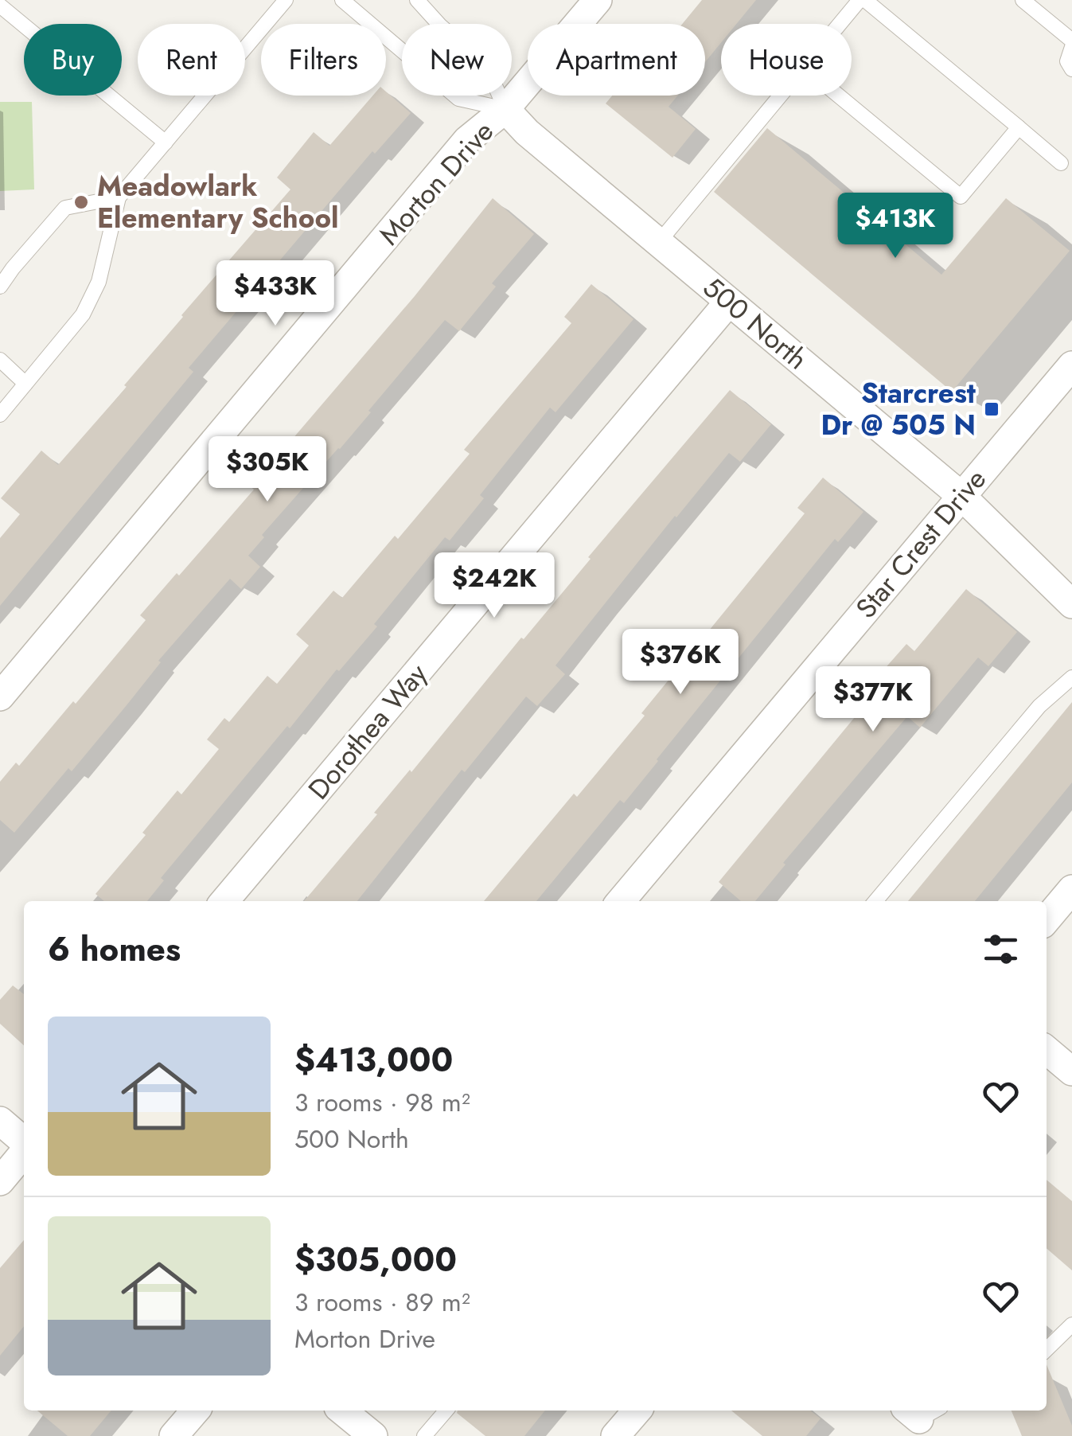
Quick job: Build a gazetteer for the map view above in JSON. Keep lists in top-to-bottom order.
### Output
{
  "streets": {
    "street": [
      "Morton Drive",
      "500 North",
      "Star Crest Drive",
      "Dorothea Way"
    ]
  },
  "crossings": [
    ["Morton Drive", "500 North"],
    ["500 North", "Star Crest Drive"],
    ["500 North", "Dorothea Way"]
  ],
  "places": {
    "other": ["Meadowlark Elementary School"],
    "transit": ["Starcrest Dr @ 505 N"]
  },
  "page": {
    "chip": [
      "Buy",
      "Rent",
      "Filters",
      "New",
      "Apartment",
      "House"
    ],
    "price": [
      "$413K",
      "$433K",
      "$305K",
      "$242K",
      "$376K",
      "$377K"
    ],
    "heading": "6 homes",
    "list": [
      {
        "name": "$413,000",
        "note": "3 rooms · 98 m² · 500 North"
      },
      {
        "name": "$305,000",
        "note": "3 rooms · 89 m² · Morton Drive"
      }
    ]
  }
}
